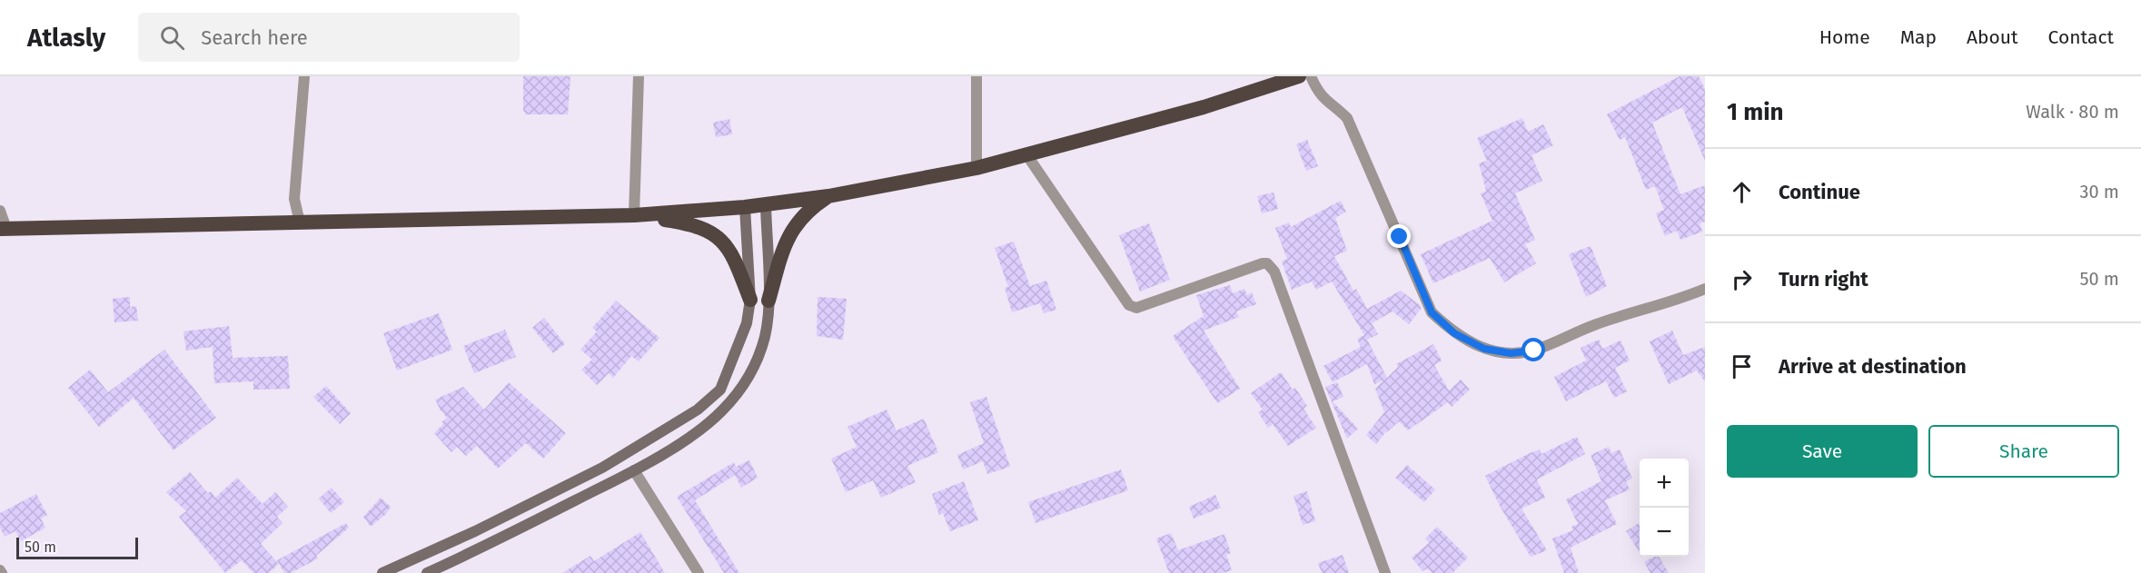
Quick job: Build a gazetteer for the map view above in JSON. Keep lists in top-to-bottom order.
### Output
{
  "scale_bar": "50 m",
  "page": {
    "header": "Atlasly",
    "search": "Search here",
    "nav": [
      "Home",
      "Map",
      "About",
      "Contact"
    ],
    "heading": ["1 min", "Walk · 80 m"],
    "list": [
      ["Continue", "30 m"],
      ["Turn right", "50 m"],
      "Arrive at destination"
    ],
    "buttons": ["Save", "Share"],
    "map_buttons": ["+", "−"],
    "scale": "50 m"
  }
}
